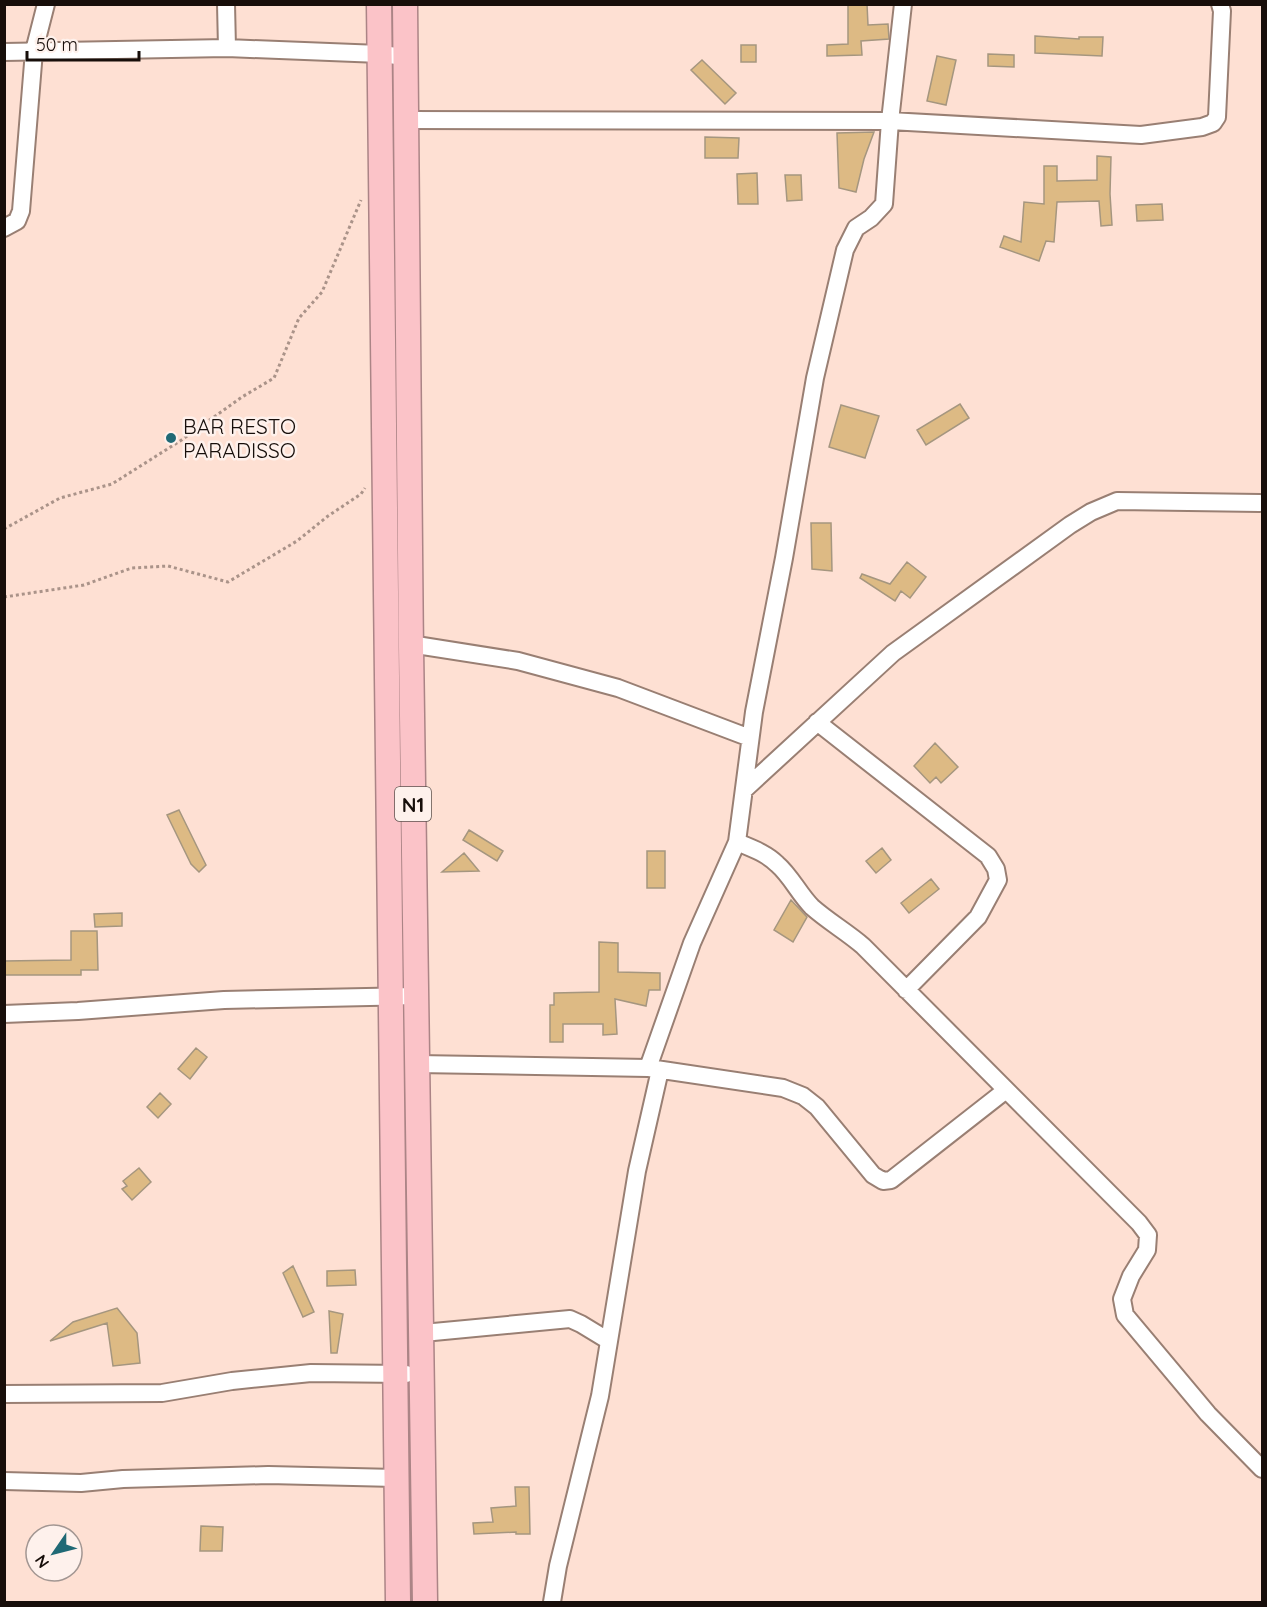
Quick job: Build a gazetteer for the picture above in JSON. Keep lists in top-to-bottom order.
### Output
{
  "streets": {
    "highway": ["N1"]
  },
  "places": ["BAR RESTO PARADISSO"],
  "scale_bar": "50 m",
  "north": "bottom left"
}
